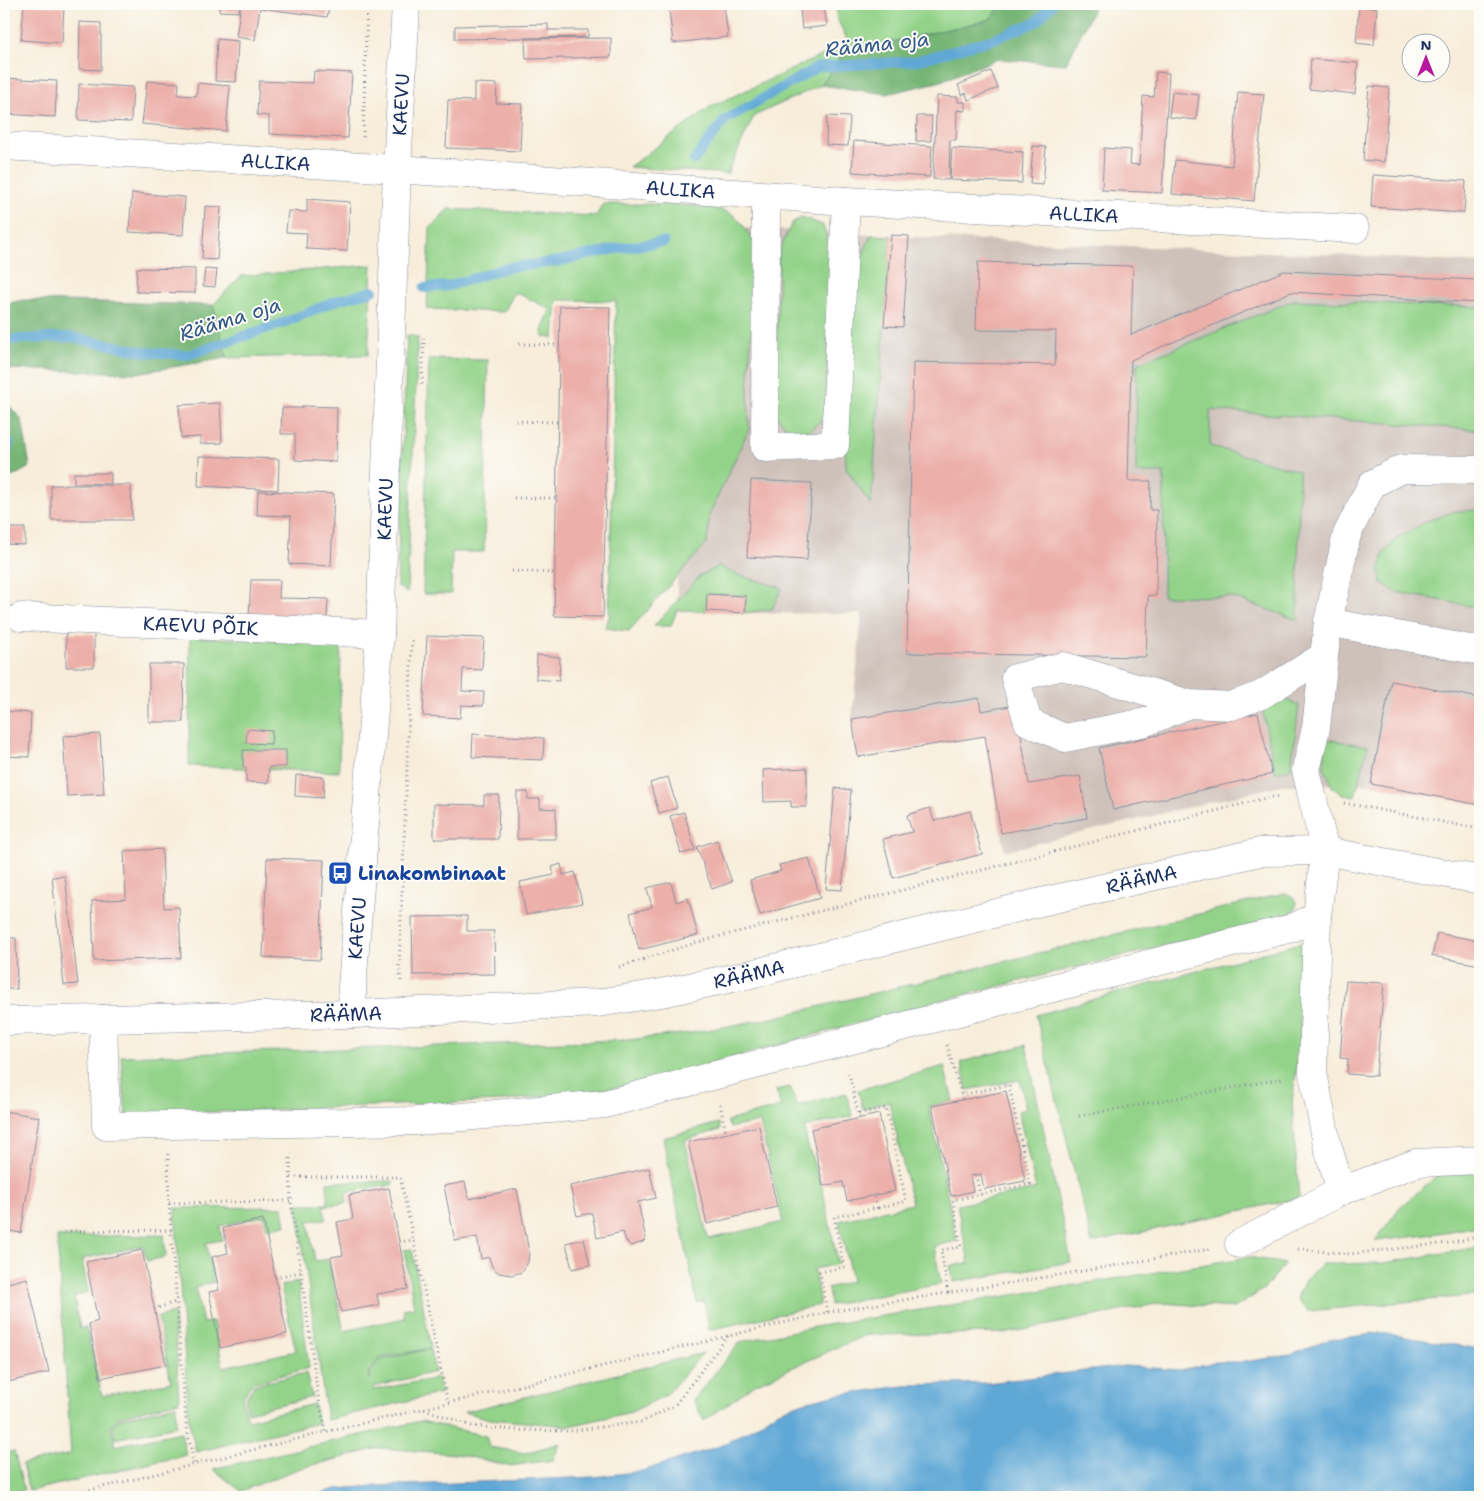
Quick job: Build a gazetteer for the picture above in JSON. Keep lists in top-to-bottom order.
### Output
{
  "streets": {
    "street": [
      "KAEVU",
      "ALLIKA",
      "KAEVU PÕIK",
      "RÄÄMA"
    ]
  },
  "crossings": [
    ["KAEVU", "ALLIKA"],
    ["KAEVU", "KAEVU PÕIK"],
    ["KAEVU", "RÄÄMA"]
  ],
  "water": ["Rääma oja"],
  "places": {
    "bus stop": ["Linakombinaat"]
  },
  "north": "top"
}
